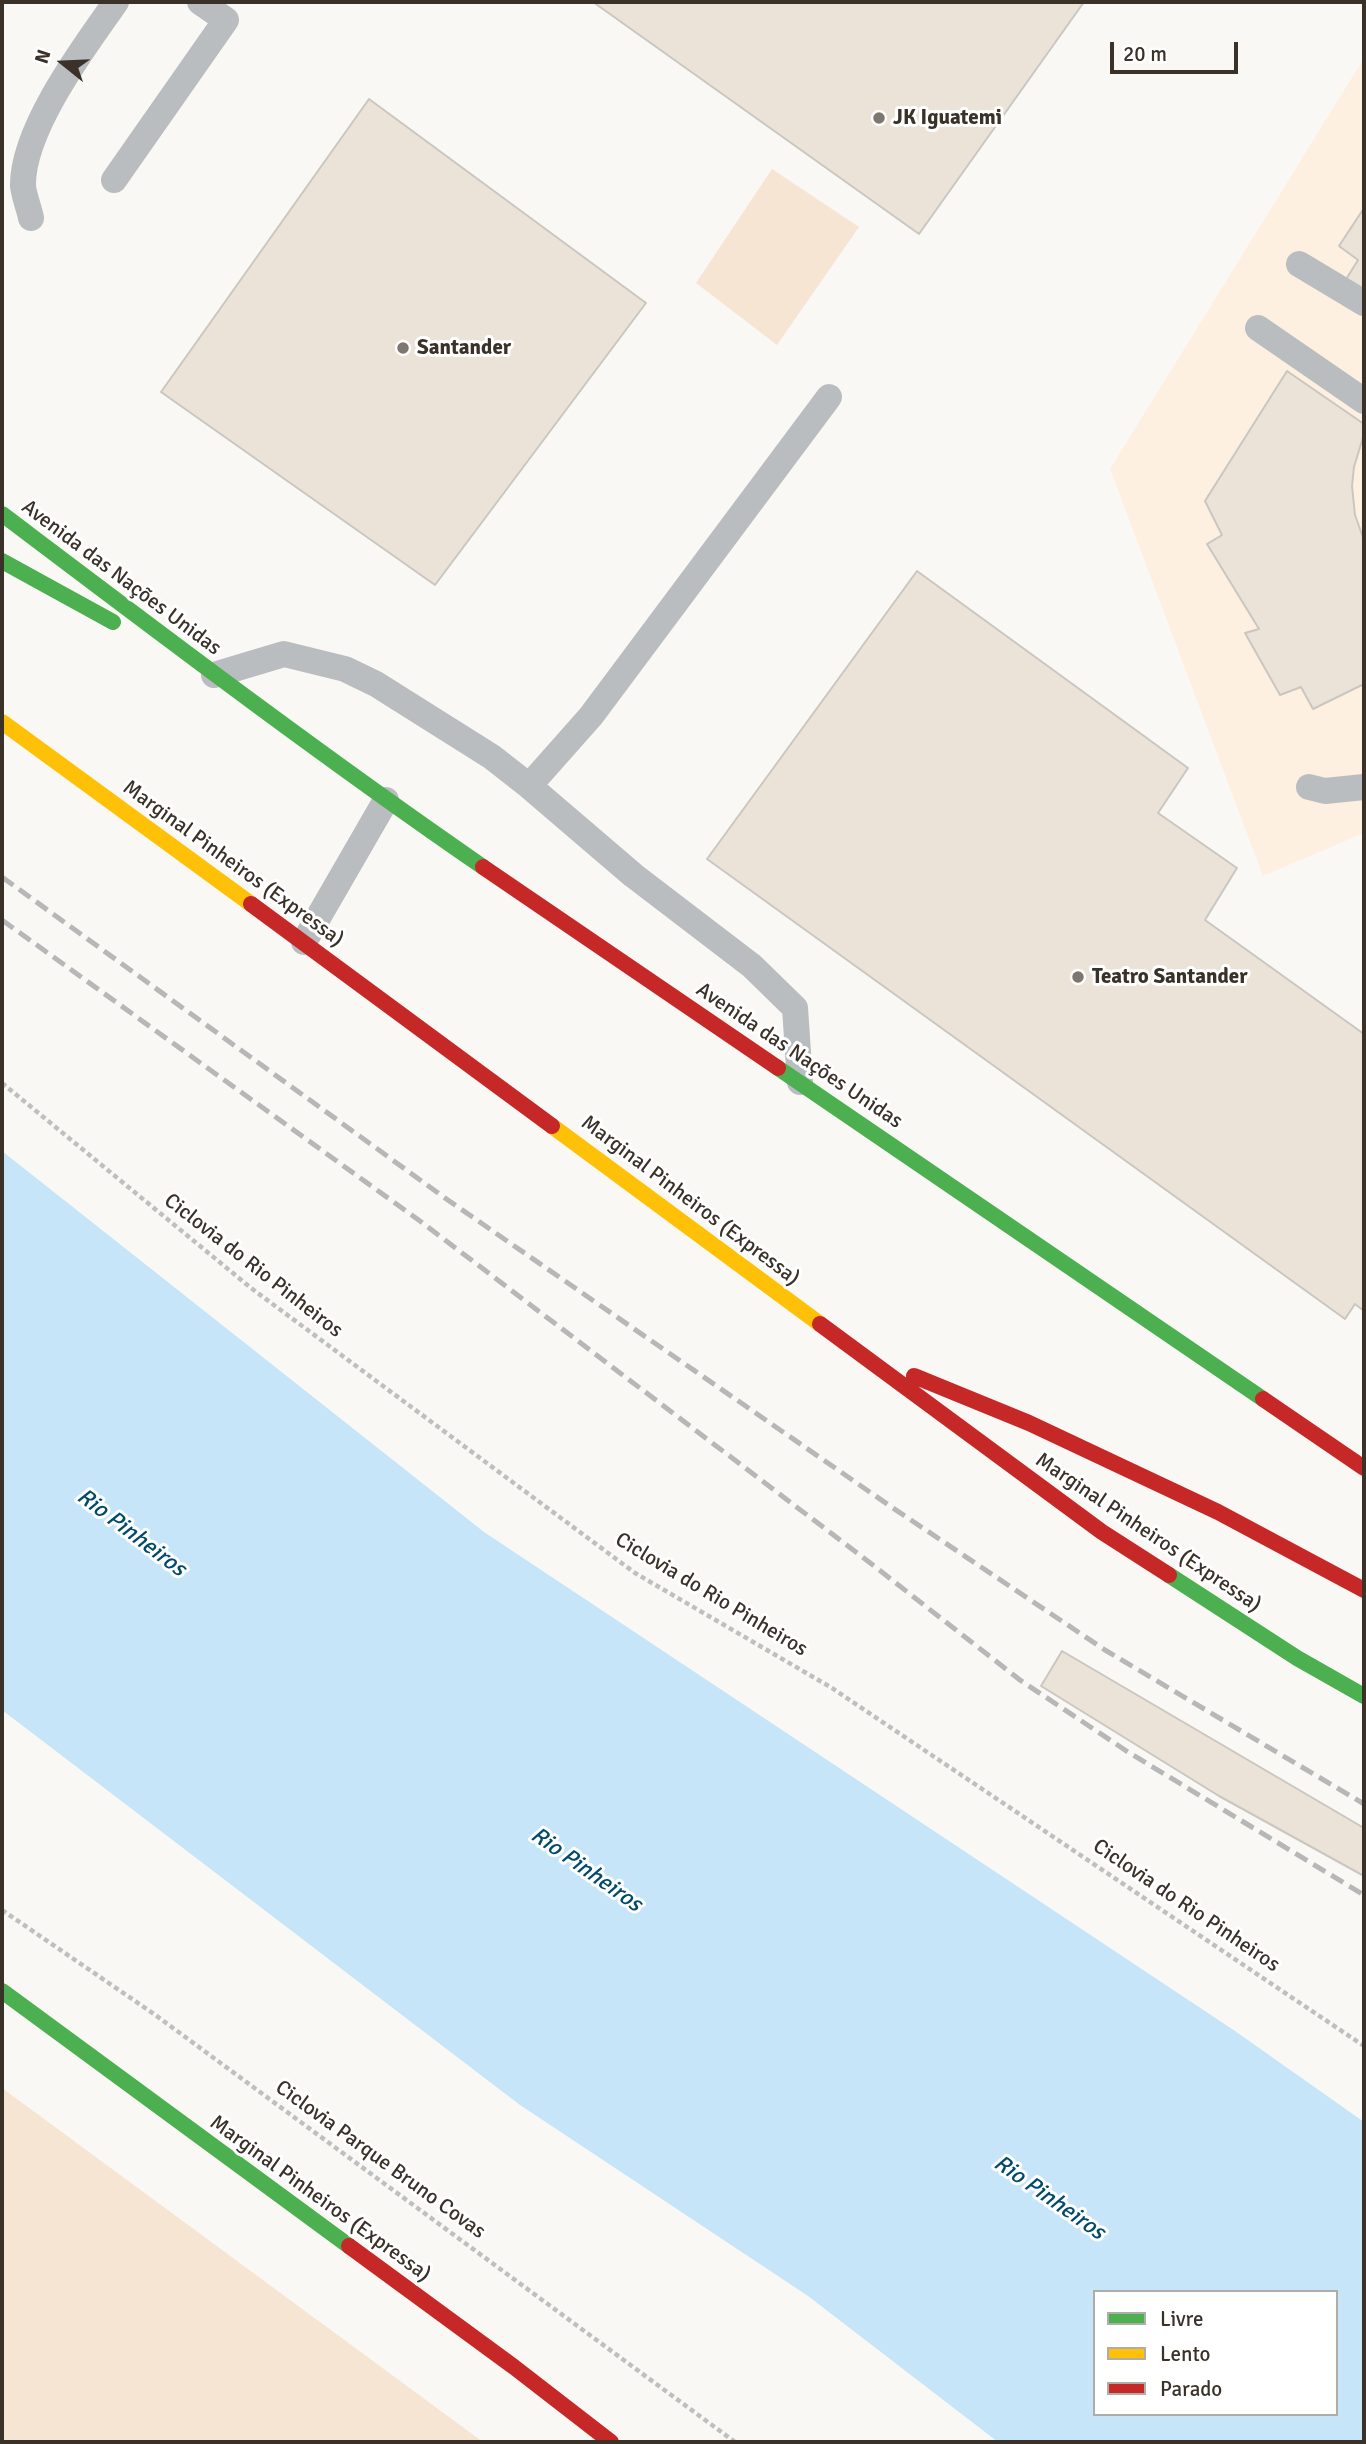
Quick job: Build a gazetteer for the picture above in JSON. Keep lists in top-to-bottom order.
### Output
{
  "streets": {
    "highway": ["Avenida das Nações Unidas", "Marginal Pinheiros (Expressa)"],
    "path": ["Ciclovia do Rio Pinheiros", "Ciclovia Parque Bruno Covas"]
  },
  "water": ["Rio Pinheiros"],
  "places": ["JK Iguatemi", "Santander", "Teatro Santander"],
  "legend": ["Livre", "Lento", "Parado"],
  "scale_bar": "20 m",
  "north": "left"
}
